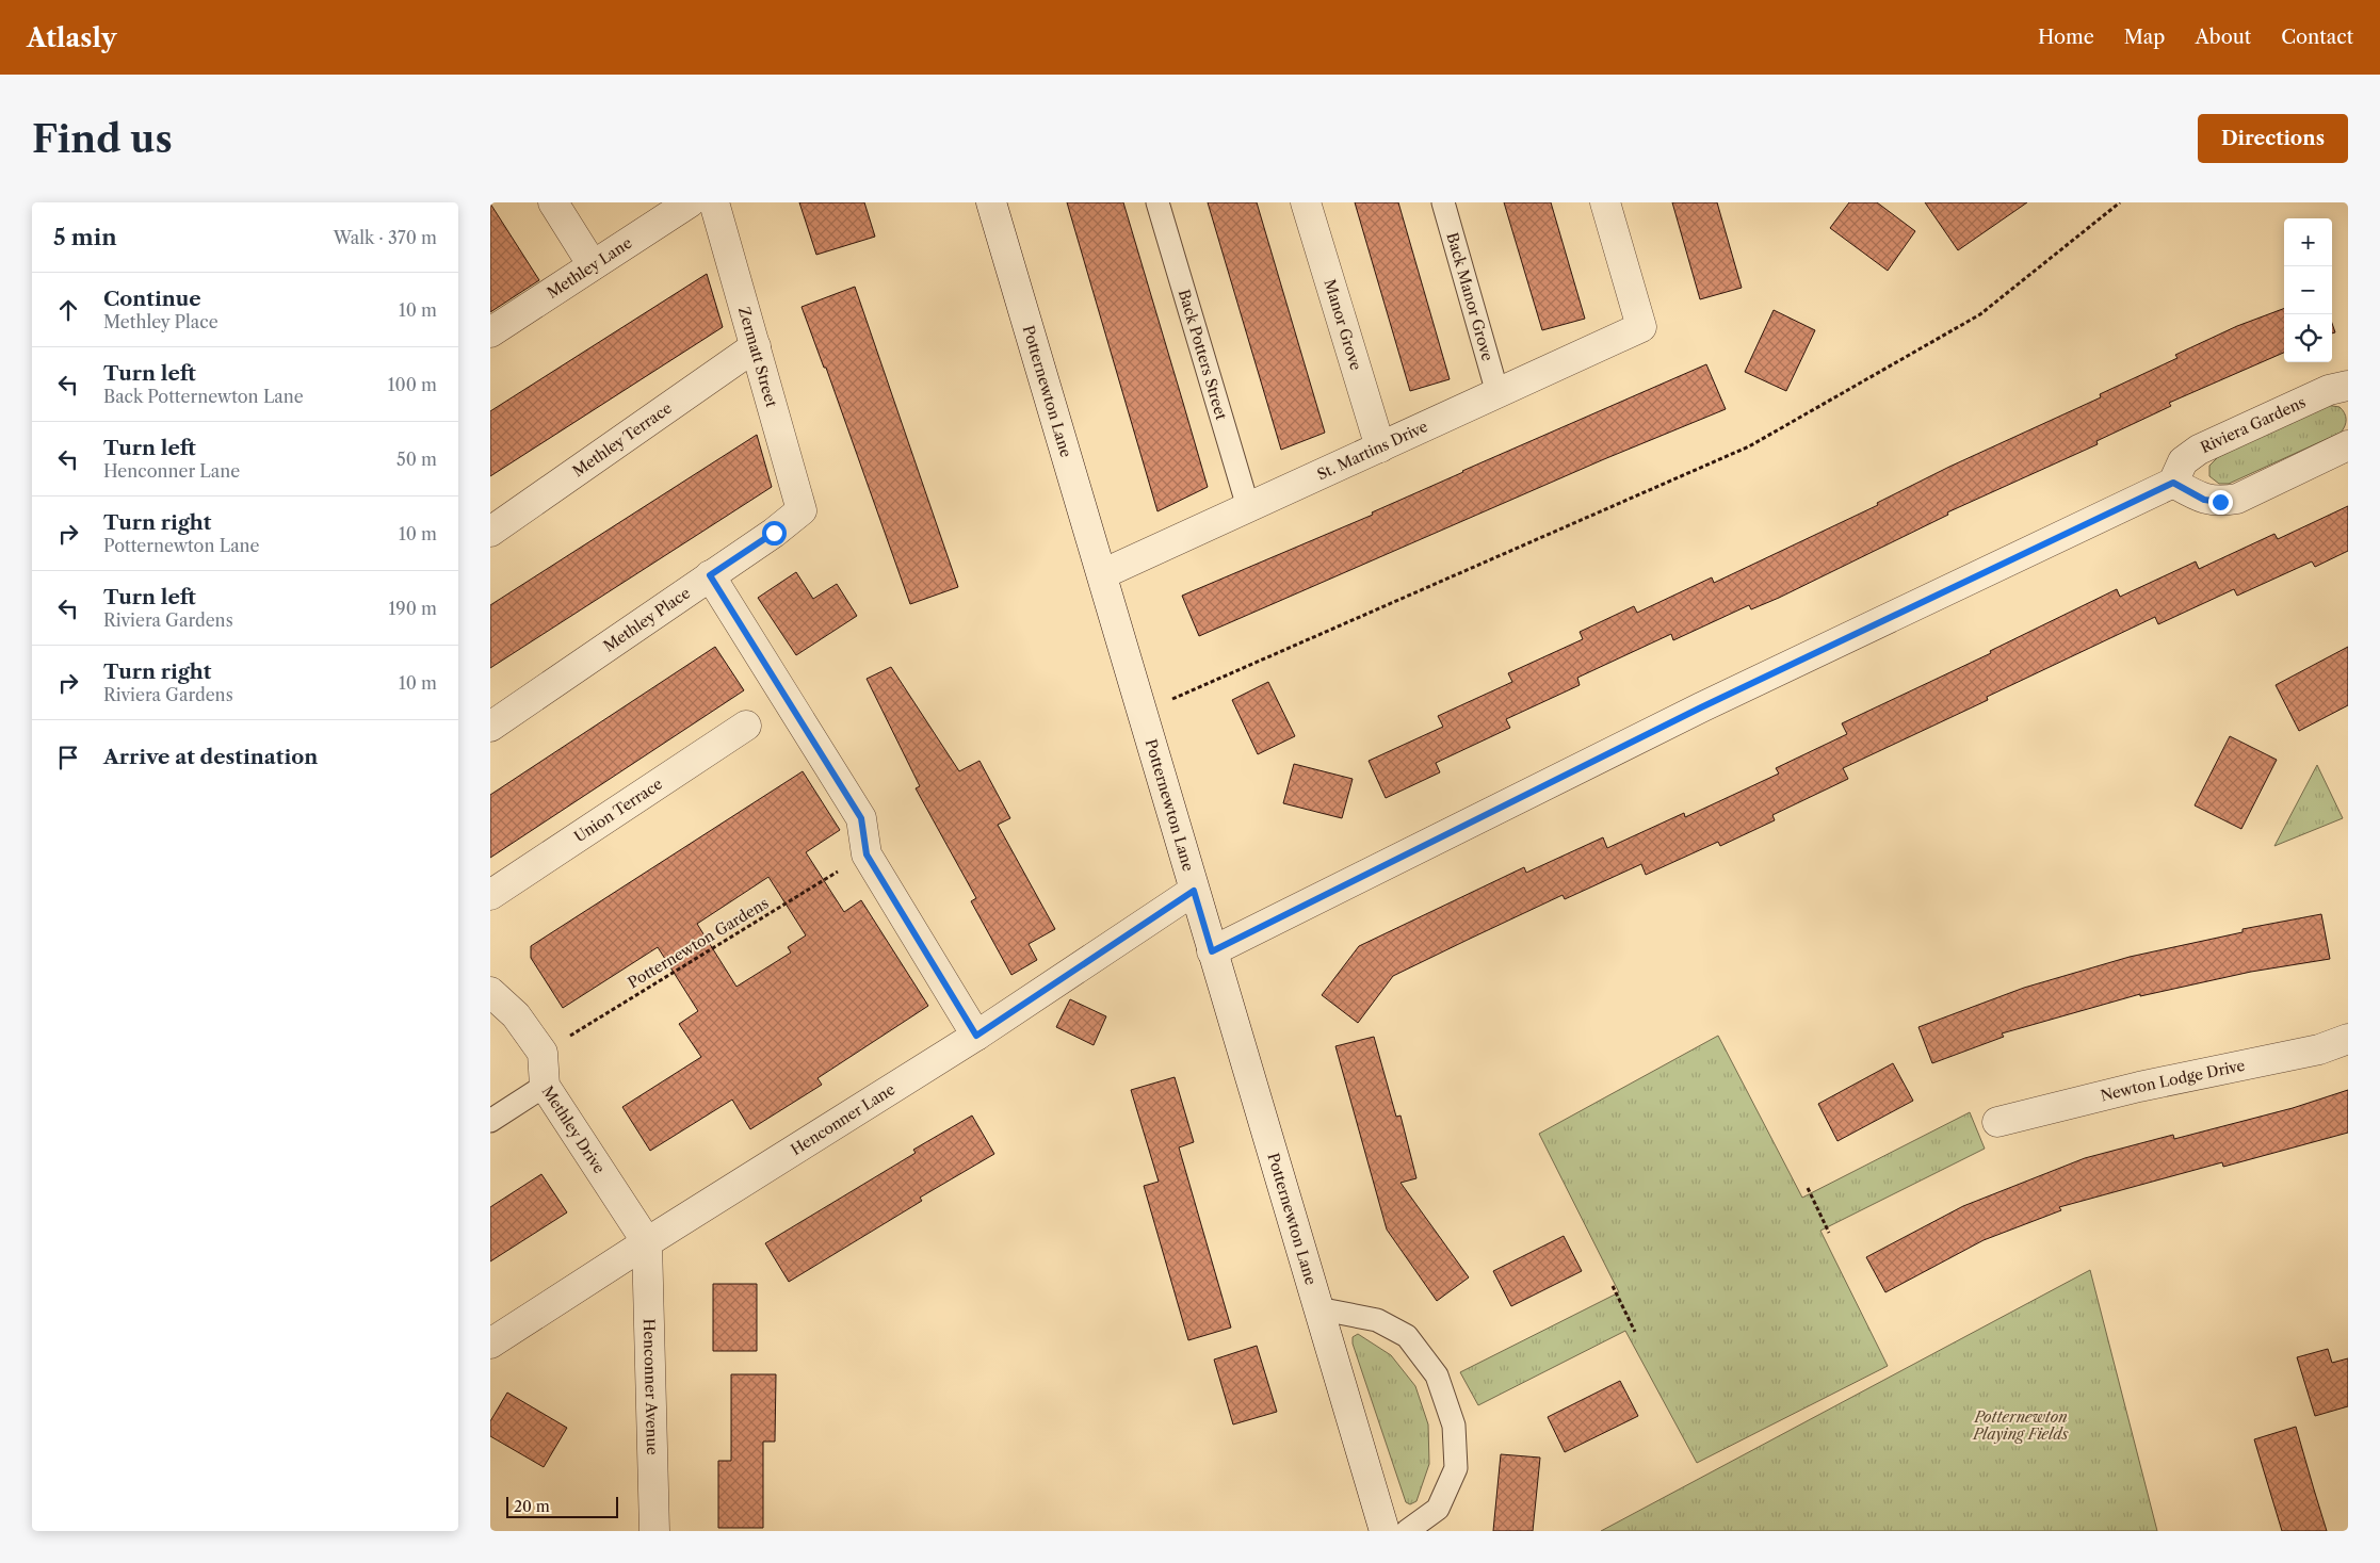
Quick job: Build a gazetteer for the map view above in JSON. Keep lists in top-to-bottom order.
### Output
{
  "streets": {
    "street": [
      "Methley Lane",
      "Manor Grove",
      "Zermatt Street",
      "Potternewton Lane",
      "Riviera Gardens",
      "Methley Terrace",
      "St. Martins Drive",
      "Methley Place",
      "Union Terrace",
      "Newton Lodge Drive",
      "Henconner Lane",
      "Methley Drive",
      "Henconner Avenue"
    ],
    "lane": ["Back Manor Grove", "Back Potters Street"],
    "path": ["Potternewton Gardens"]
  },
  "crossings": [
    ["Back Manor Grove", "St. Martins Drive"],
    ["Manor Grove", "St. Martins Drive"],
    ["Back Potters Street", "St. Martins Drive"],
    ["Zermatt Street", "Methley Terrace"],
    ["Zermatt Street", "Methley Place"],
    ["Potternewton Lane", "St. Martins Drive"],
    ["Potternewton Lane", "Henconner Lane"],
    ["Potternewton Gardens", "Methley Drive"],
    ["Henconner Lane", "Methley Drive"],
    ["Henconner Lane", "Henconner Avenue"],
    ["Methley Drive", "Henconner Avenue"]
  ],
  "parks": ["Potternewton Playing Fields"],
  "scale_bar": "20 m",
  "page": {
    "header": "Atlasly",
    "nav": [
      "Home",
      "Map",
      "About",
      "Contact"
    ],
    "buttons": "Directions",
    "title": "Find us",
    "heading": ["5 min", "Walk · 370 m"],
    "map_buttons": ["+", "−"],
    "list": [
      ["Continue", "Methley Place", "10 m"],
      ["Turn left", "Back Potternewton Lane", "100 m"],
      ["Turn left", "Henconner Lane", "50 m"],
      ["Turn right", "Potternewton Lane", "10 m"],
      ["Turn left", "Riviera Gardens", "190 m"],
      ["Turn right", "Riviera Gardens", "10 m"],
      "Arrive at destination"
    ],
    "scale": "20 m"
  }
}
